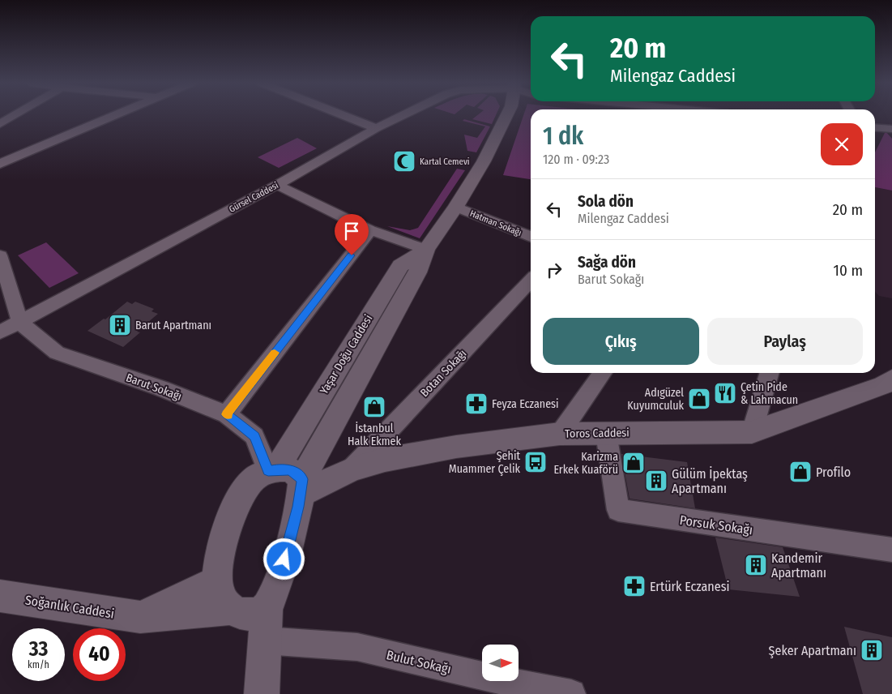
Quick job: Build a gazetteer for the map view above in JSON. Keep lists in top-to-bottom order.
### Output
{
  "streets": {
    "street": [
      "Gürsel Caddesi",
      "Hatman Sokağı",
      "Yaşar Doğu Caddesi",
      "Botan Sokağı",
      "Barut Sokağı",
      "Toros Caddesi",
      "Porsuk Sokağı",
      "Soğanlık Caddesi",
      "Bulut Sokağı"
    ]
  },
  "crossings": [
    ["Gürsel Caddesi", "Barut Sokağı"],
    ["Hatman Sokağı", "Yaşar Doğu Caddesi"],
    ["Yaşar Doğu Caddesi", "Barut Sokağı"],
    ["Yaşar Doğu Caddesi", "Toros Caddesi"],
    ["Botan Sokağı", "Toros Caddesi"],
    ["Barut Sokağı", "Toros Caddesi"],
    ["Toros Caddesi", "Porsuk Sokağı"],
    ["Toros Caddesi", "Soğanlık Caddesi"]
  ],
  "places": {
    "mosque": ["Kartal Cemevi"],
    "building": [
      "Barut Apartmanı",
      "Gülüm İpektaş Apartmanı",
      "Kandemir Apartmanı",
      "Şeker Apartmanı"
    ],
    "restaurant": ["Çetin Pide & Lahmacun"],
    "shop": [
      "Adıgüzel Kuyumculuk",
      "İstanbul Halk Ekmek",
      "Karizma Erkek Kuaförü",
      "Profilo"
    ],
    "pharmacy": ["Feyza Eczanesi", "Ertürk Eczanesi"],
    "bus stop": ["Şehit Muammer Çelik"]
  },
  "north": "right",
  "page": {
    "turn": ["20 m", "Milengaz Caddesi"],
    "heading": ["1 dk", "120 m · 09:23"],
    "list": [
      {
        "name": "Sola dön",
        "note": "Milengaz Caddesi",
        "value": "20 m"
      },
      {
        "name": "Sağa dön",
        "note": "Barut Sokağı",
        "value": "10 m"
      }
    ],
    "buttons": ["Çıkış", "Paylaş"],
    "speed": "33 km/h",
    "limit": "40"
  }
}
